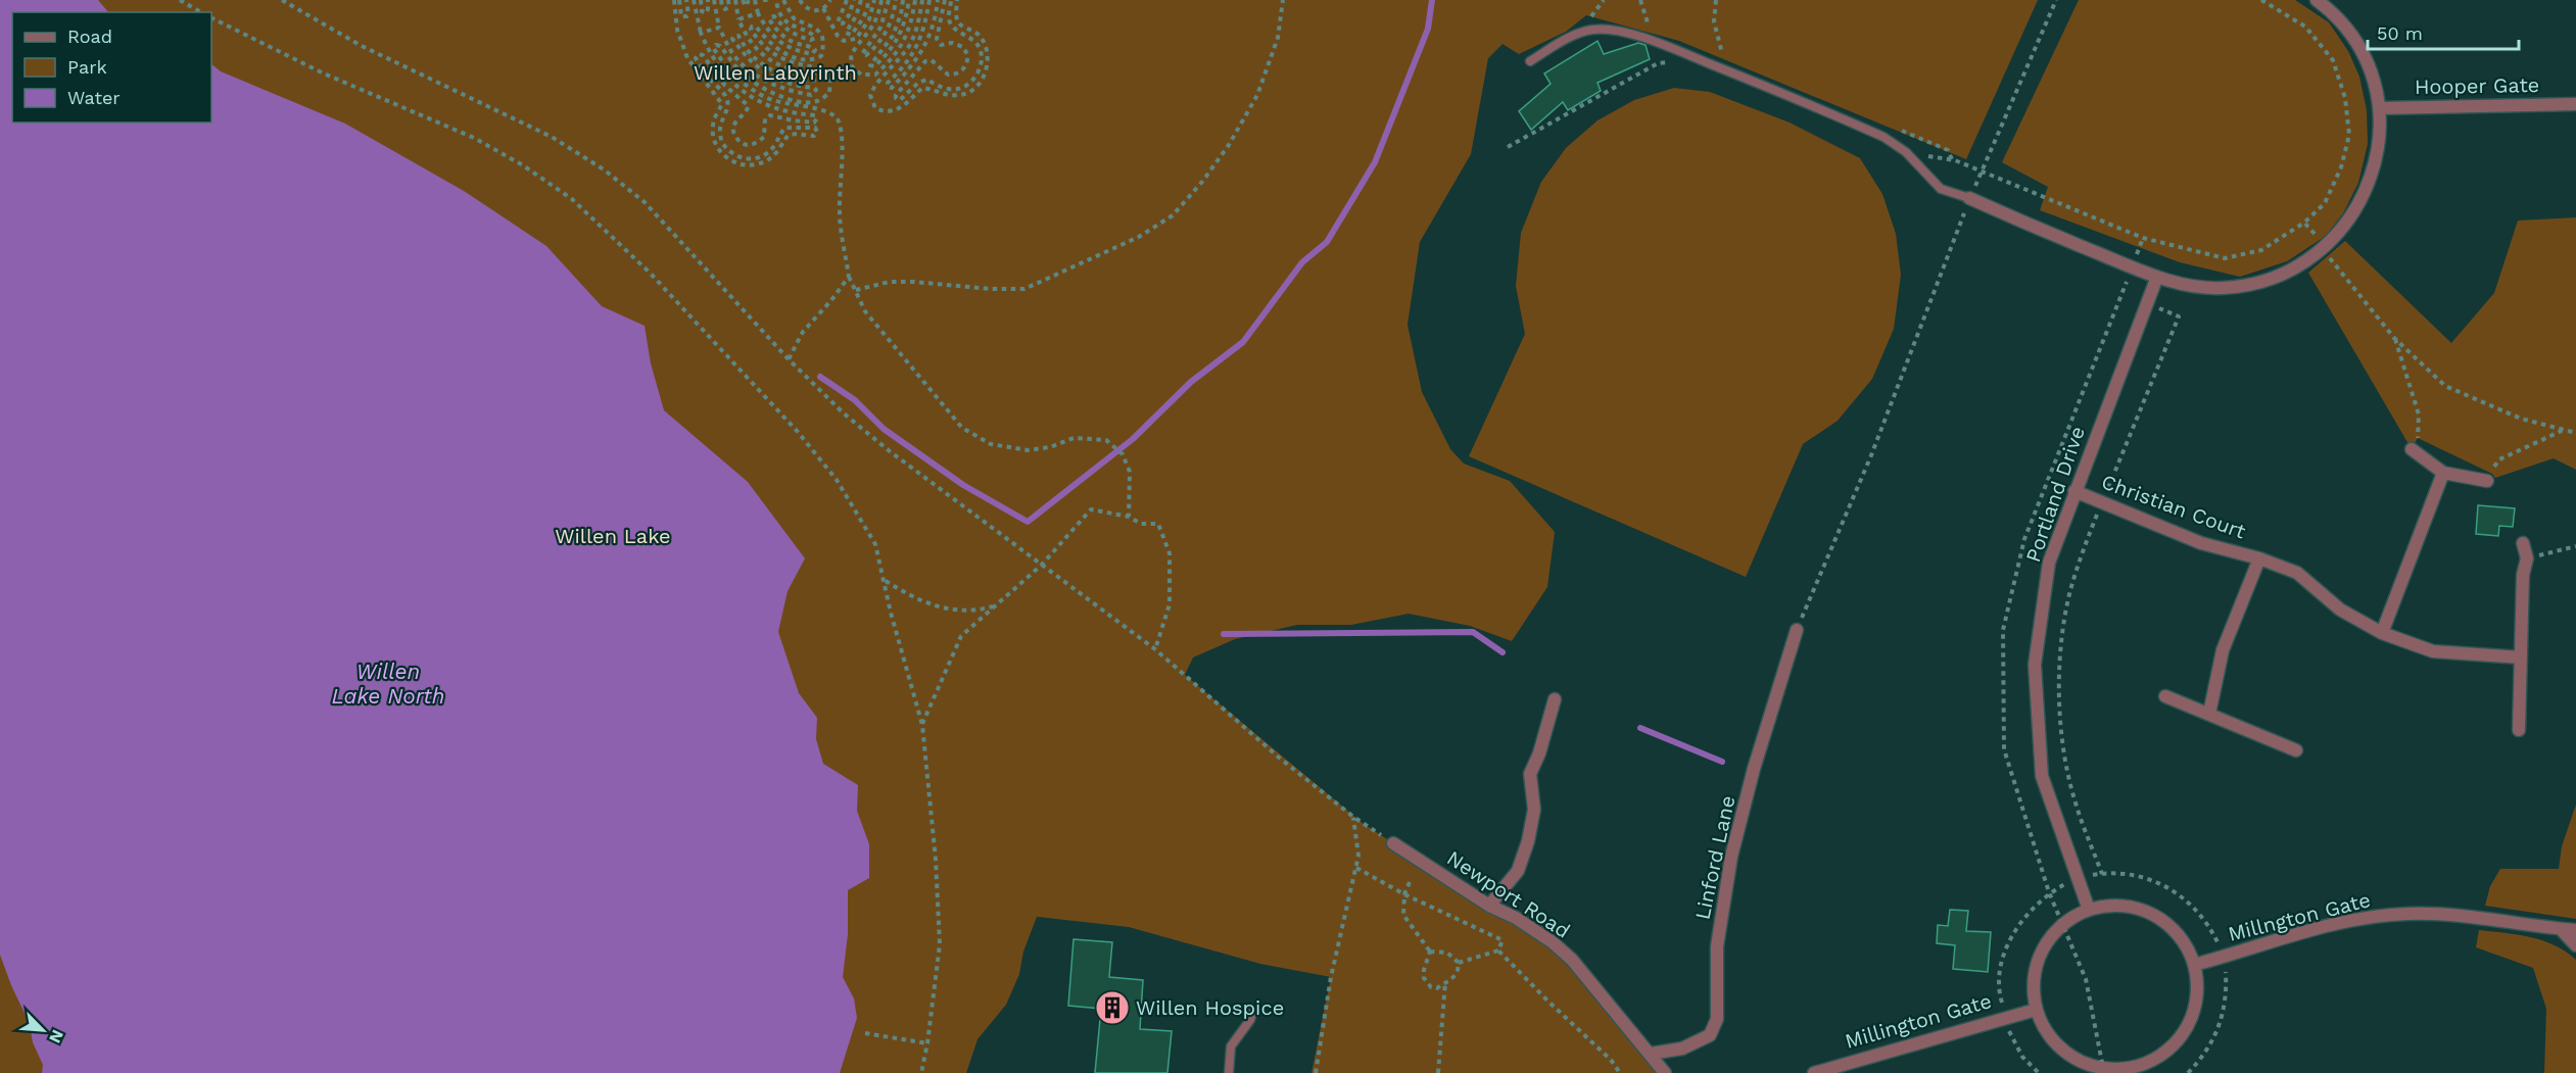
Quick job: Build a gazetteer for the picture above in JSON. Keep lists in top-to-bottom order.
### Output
{
  "streets": {
    "street": [
      "Hooper Gate",
      "Portland Drive",
      "Christian Court",
      "Linford Lane",
      "Newport Road",
      "Millngton Gate",
      "Millington Gate"
    ]
  },
  "crossings": [
    ["Portland Drive", "Christian Court"],
    ["Linford Lane", "Newport Road"]
  ],
  "water": ["Willen Lake North"],
  "parks": ["Willen Labyrinth", "Willen Lake"],
  "places": {
    "building": ["Willen Hospice"]
  },
  "legend": ["Road", "Park", "Water"],
  "scale_bar": "50 m",
  "north": "bottom right"
}
